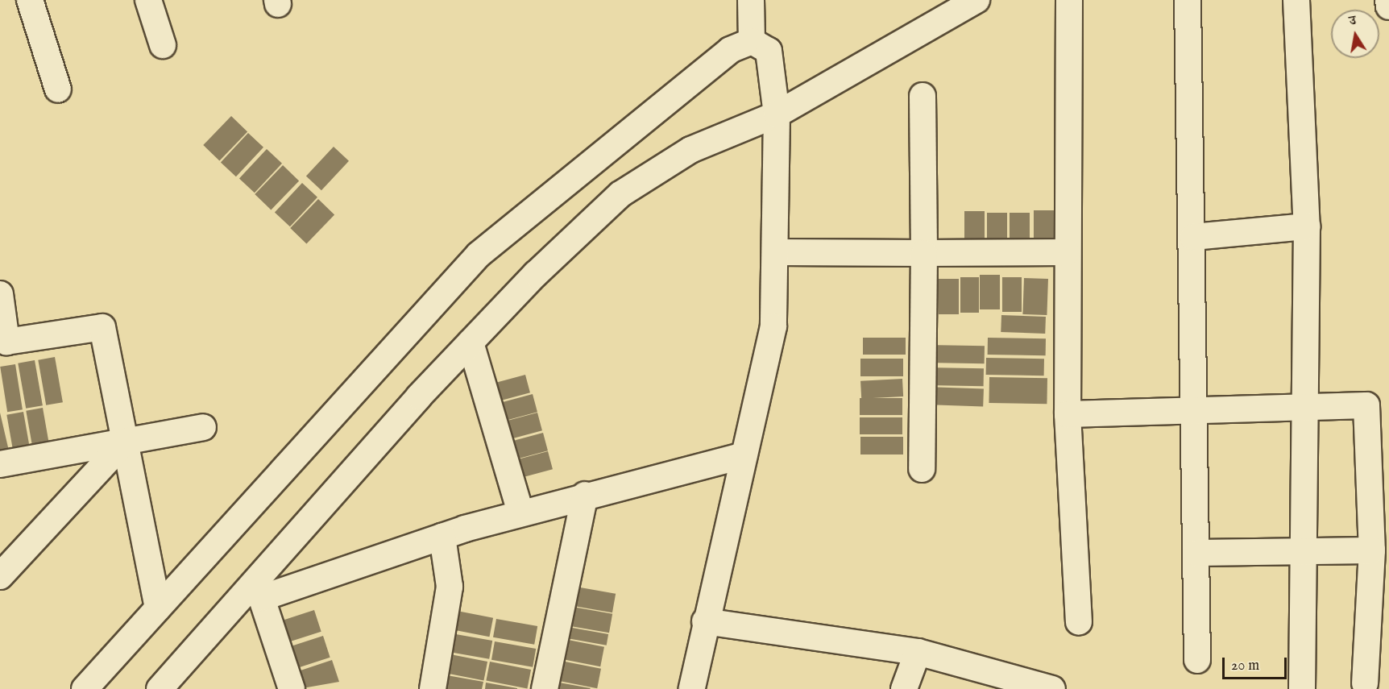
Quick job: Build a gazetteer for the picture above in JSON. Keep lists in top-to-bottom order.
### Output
{
  "scale_bar": "20 m",
  "north": "top"
}
